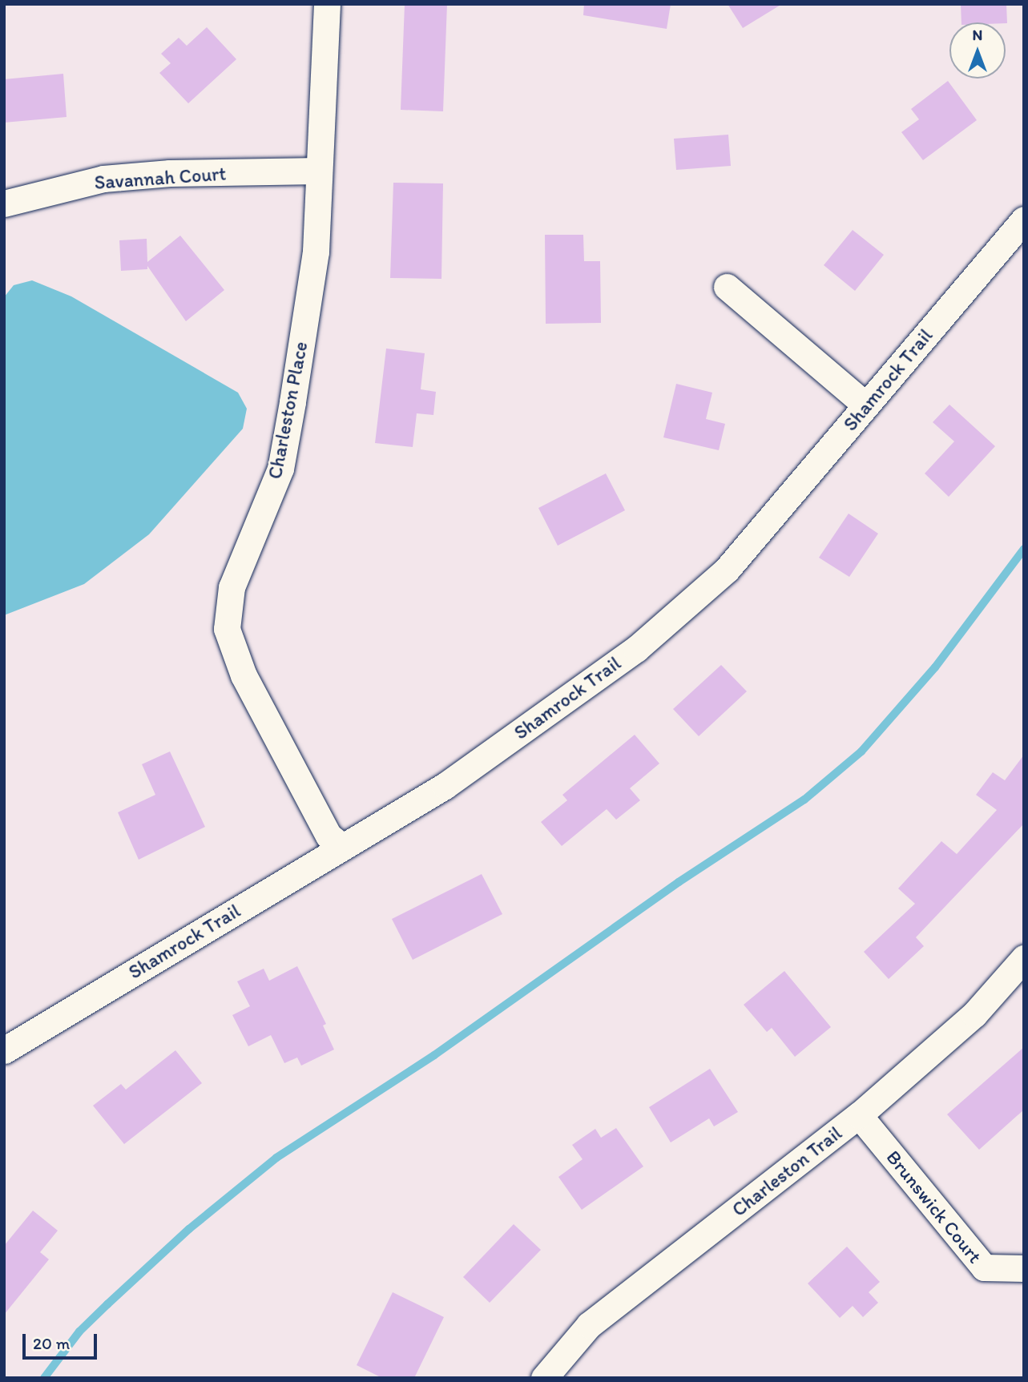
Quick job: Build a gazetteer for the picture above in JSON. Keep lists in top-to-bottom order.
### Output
{
  "streets": {
    "street": [
      "Savannah Court",
      "Shamrock Trail",
      "Charleston Place",
      "Charleston Trail",
      "Brunswick Court"
    ]
  },
  "crossings": [
    ["Savannah Court", "Charleston Place"],
    ["Shamrock Trail", "Charleston Place"],
    ["Charleston Trail", "Brunswick Court"]
  ],
  "scale_bar": "20 m",
  "north": "top"
}
